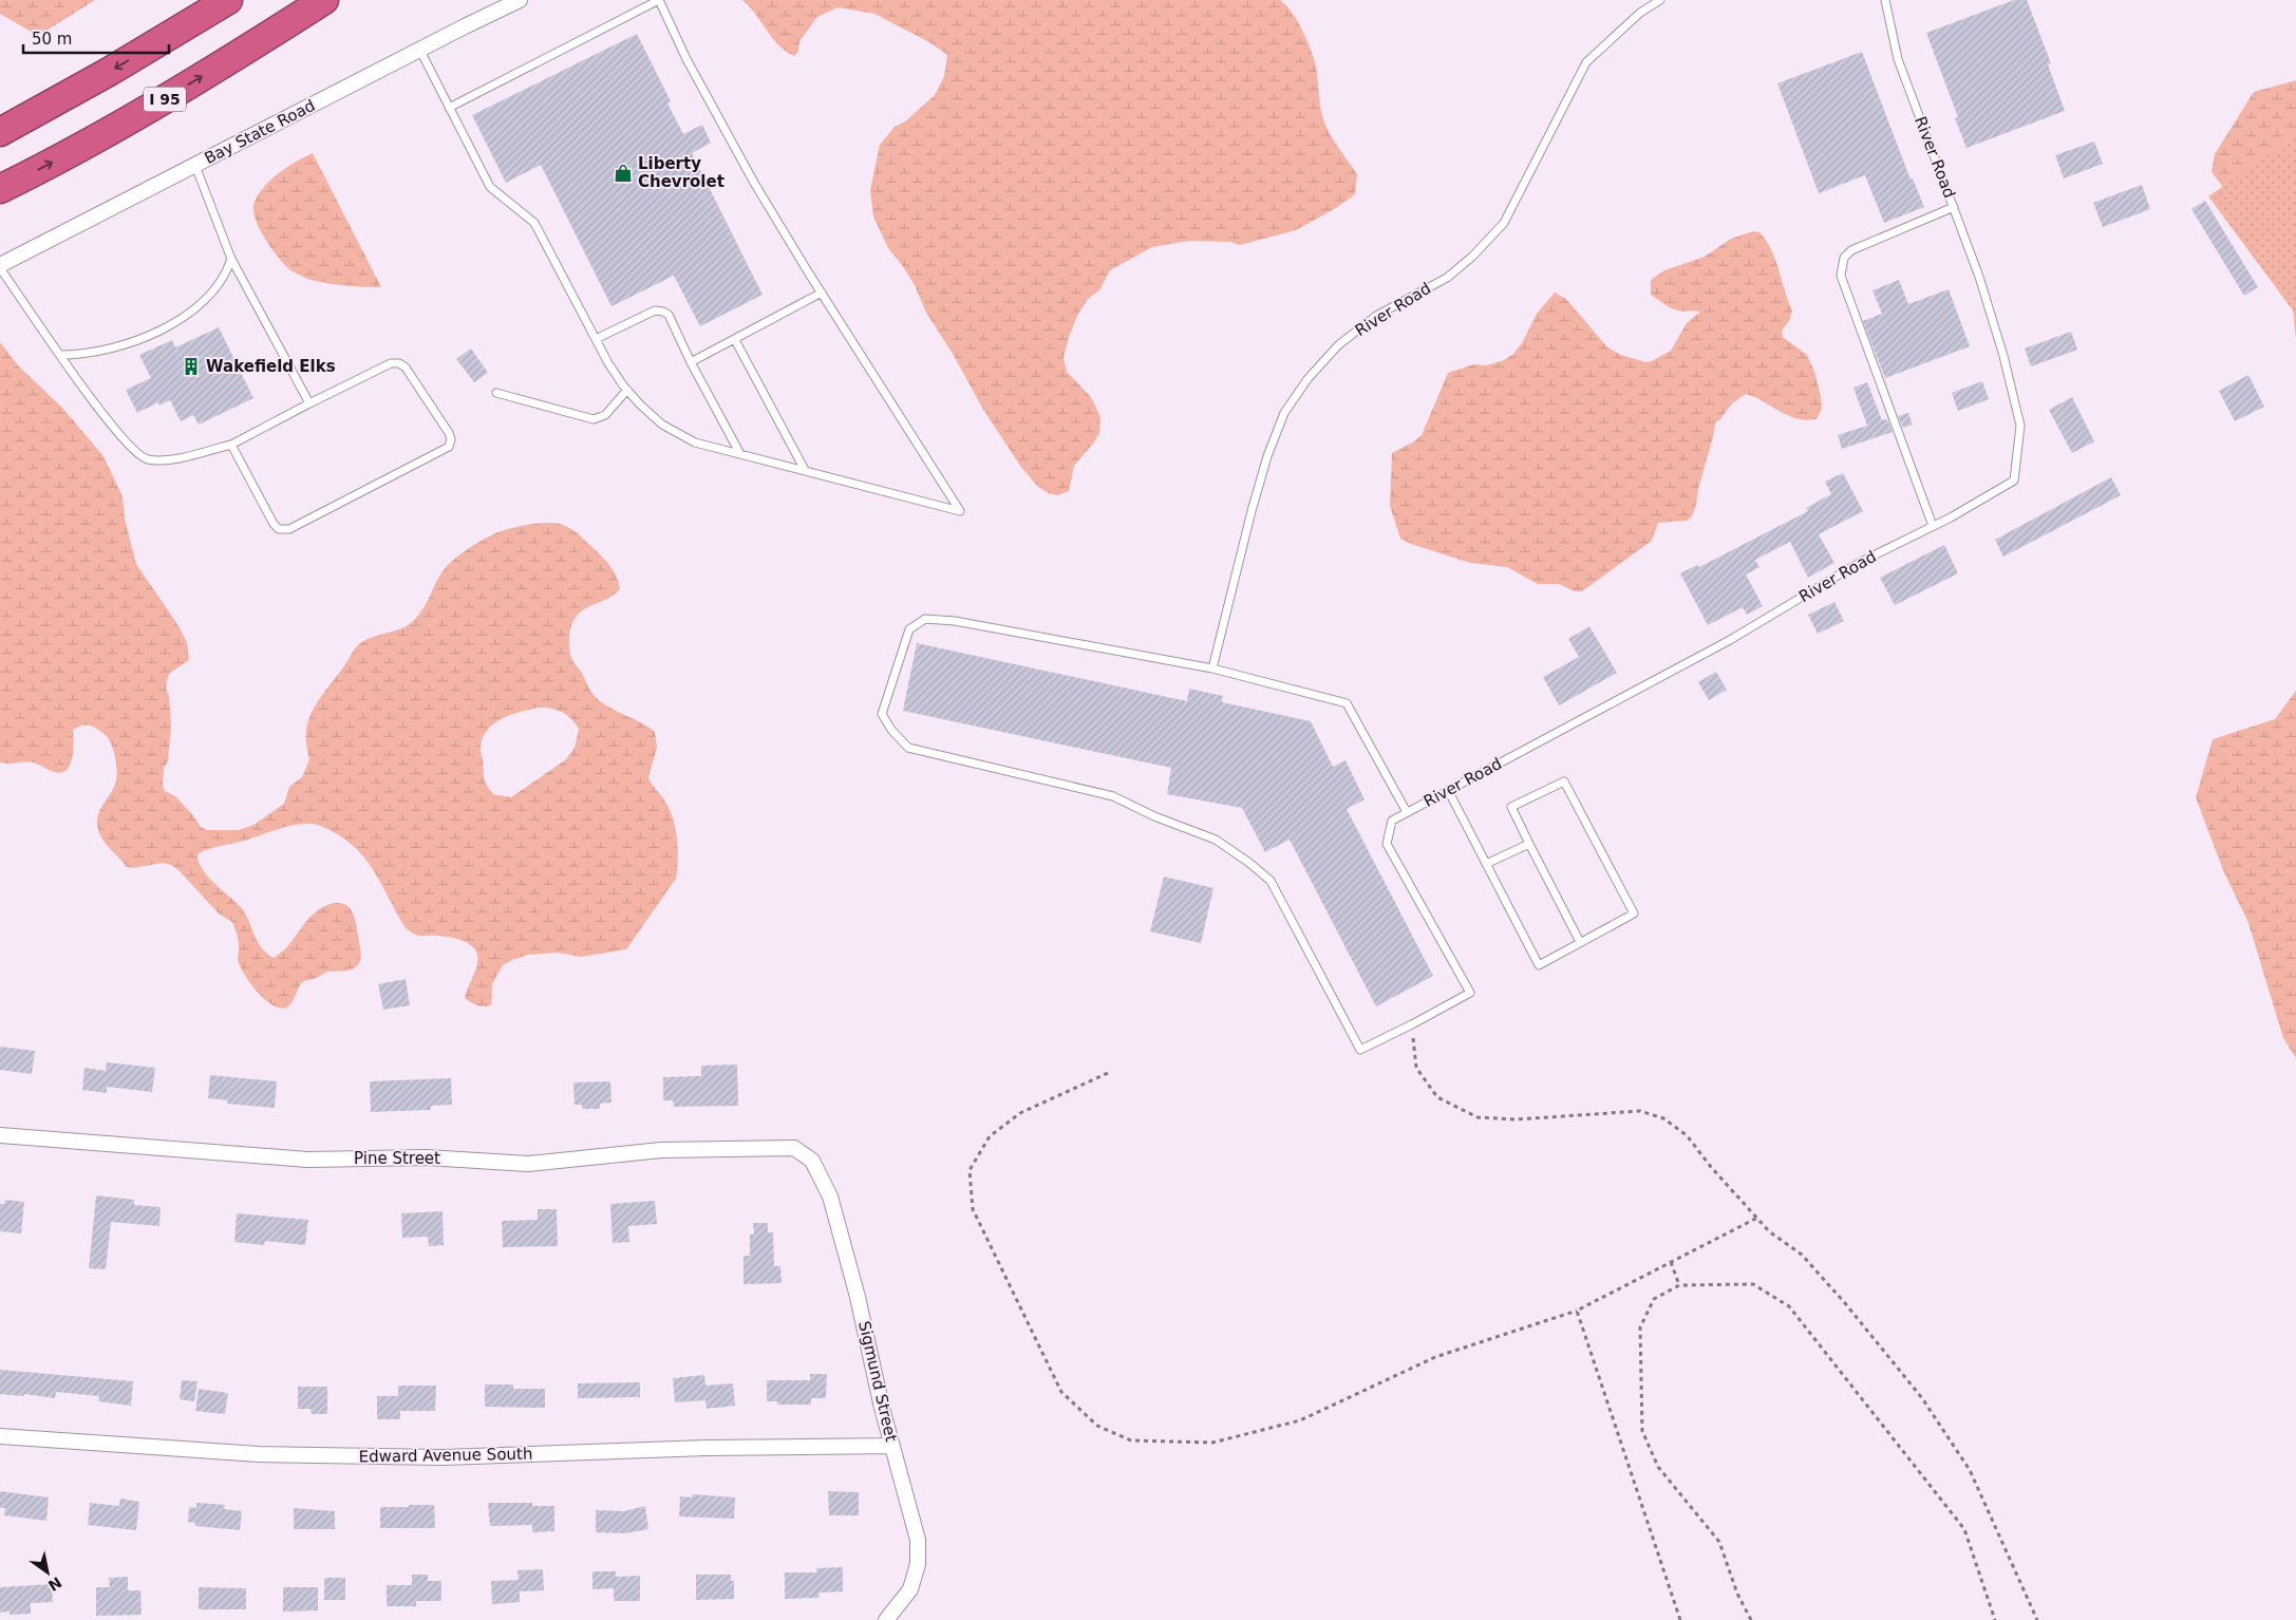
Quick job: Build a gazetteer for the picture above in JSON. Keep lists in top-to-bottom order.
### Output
{
  "streets": {
    "highway": ["I 95"],
    "street": [
      "Bay State Road",
      "Pine Street",
      "Sigmund Street",
      "Edward Avenue South"
    ],
    "lane": ["River Road"]
  },
  "crossings": [
    ["Pine Street", "Sigmund Street"],
    ["Sigmund Street", "Edward Avenue South"]
  ],
  "places": {
    "shop": ["Liberty Chevrolet"],
    "building": ["Wakefield Elks"]
  },
  "scale_bar": "50 m",
  "north": "bottom right"
}
